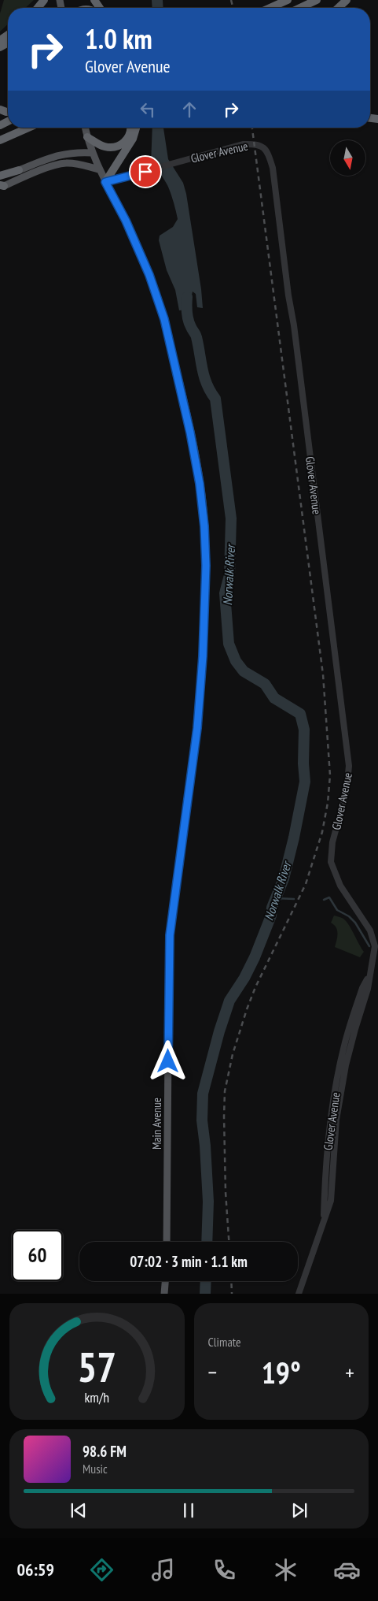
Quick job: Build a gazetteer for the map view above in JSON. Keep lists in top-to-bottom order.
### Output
{
  "streets": {
    "main road": ["Main Avenue"],
    "street": ["Glover Avenue"]
  },
  "crossings": [
    ["Glover Avenue", "Main Avenue"]
  ],
  "water": ["Norwalk River"],
  "north": "bottom",
  "page": {
    "turn": ["1.0 km", "Glover Avenue"],
    "limit": "60",
    "trip": "07:02 · 3 min · 1.1 km",
    "tile": "Climate",
    "heat": ["−", "19°", "+"],
    "song": ["98.6 FM", "Music"],
    "tabs": "06:59",
    "gauge": ["57", "km/h"]
  }
}
